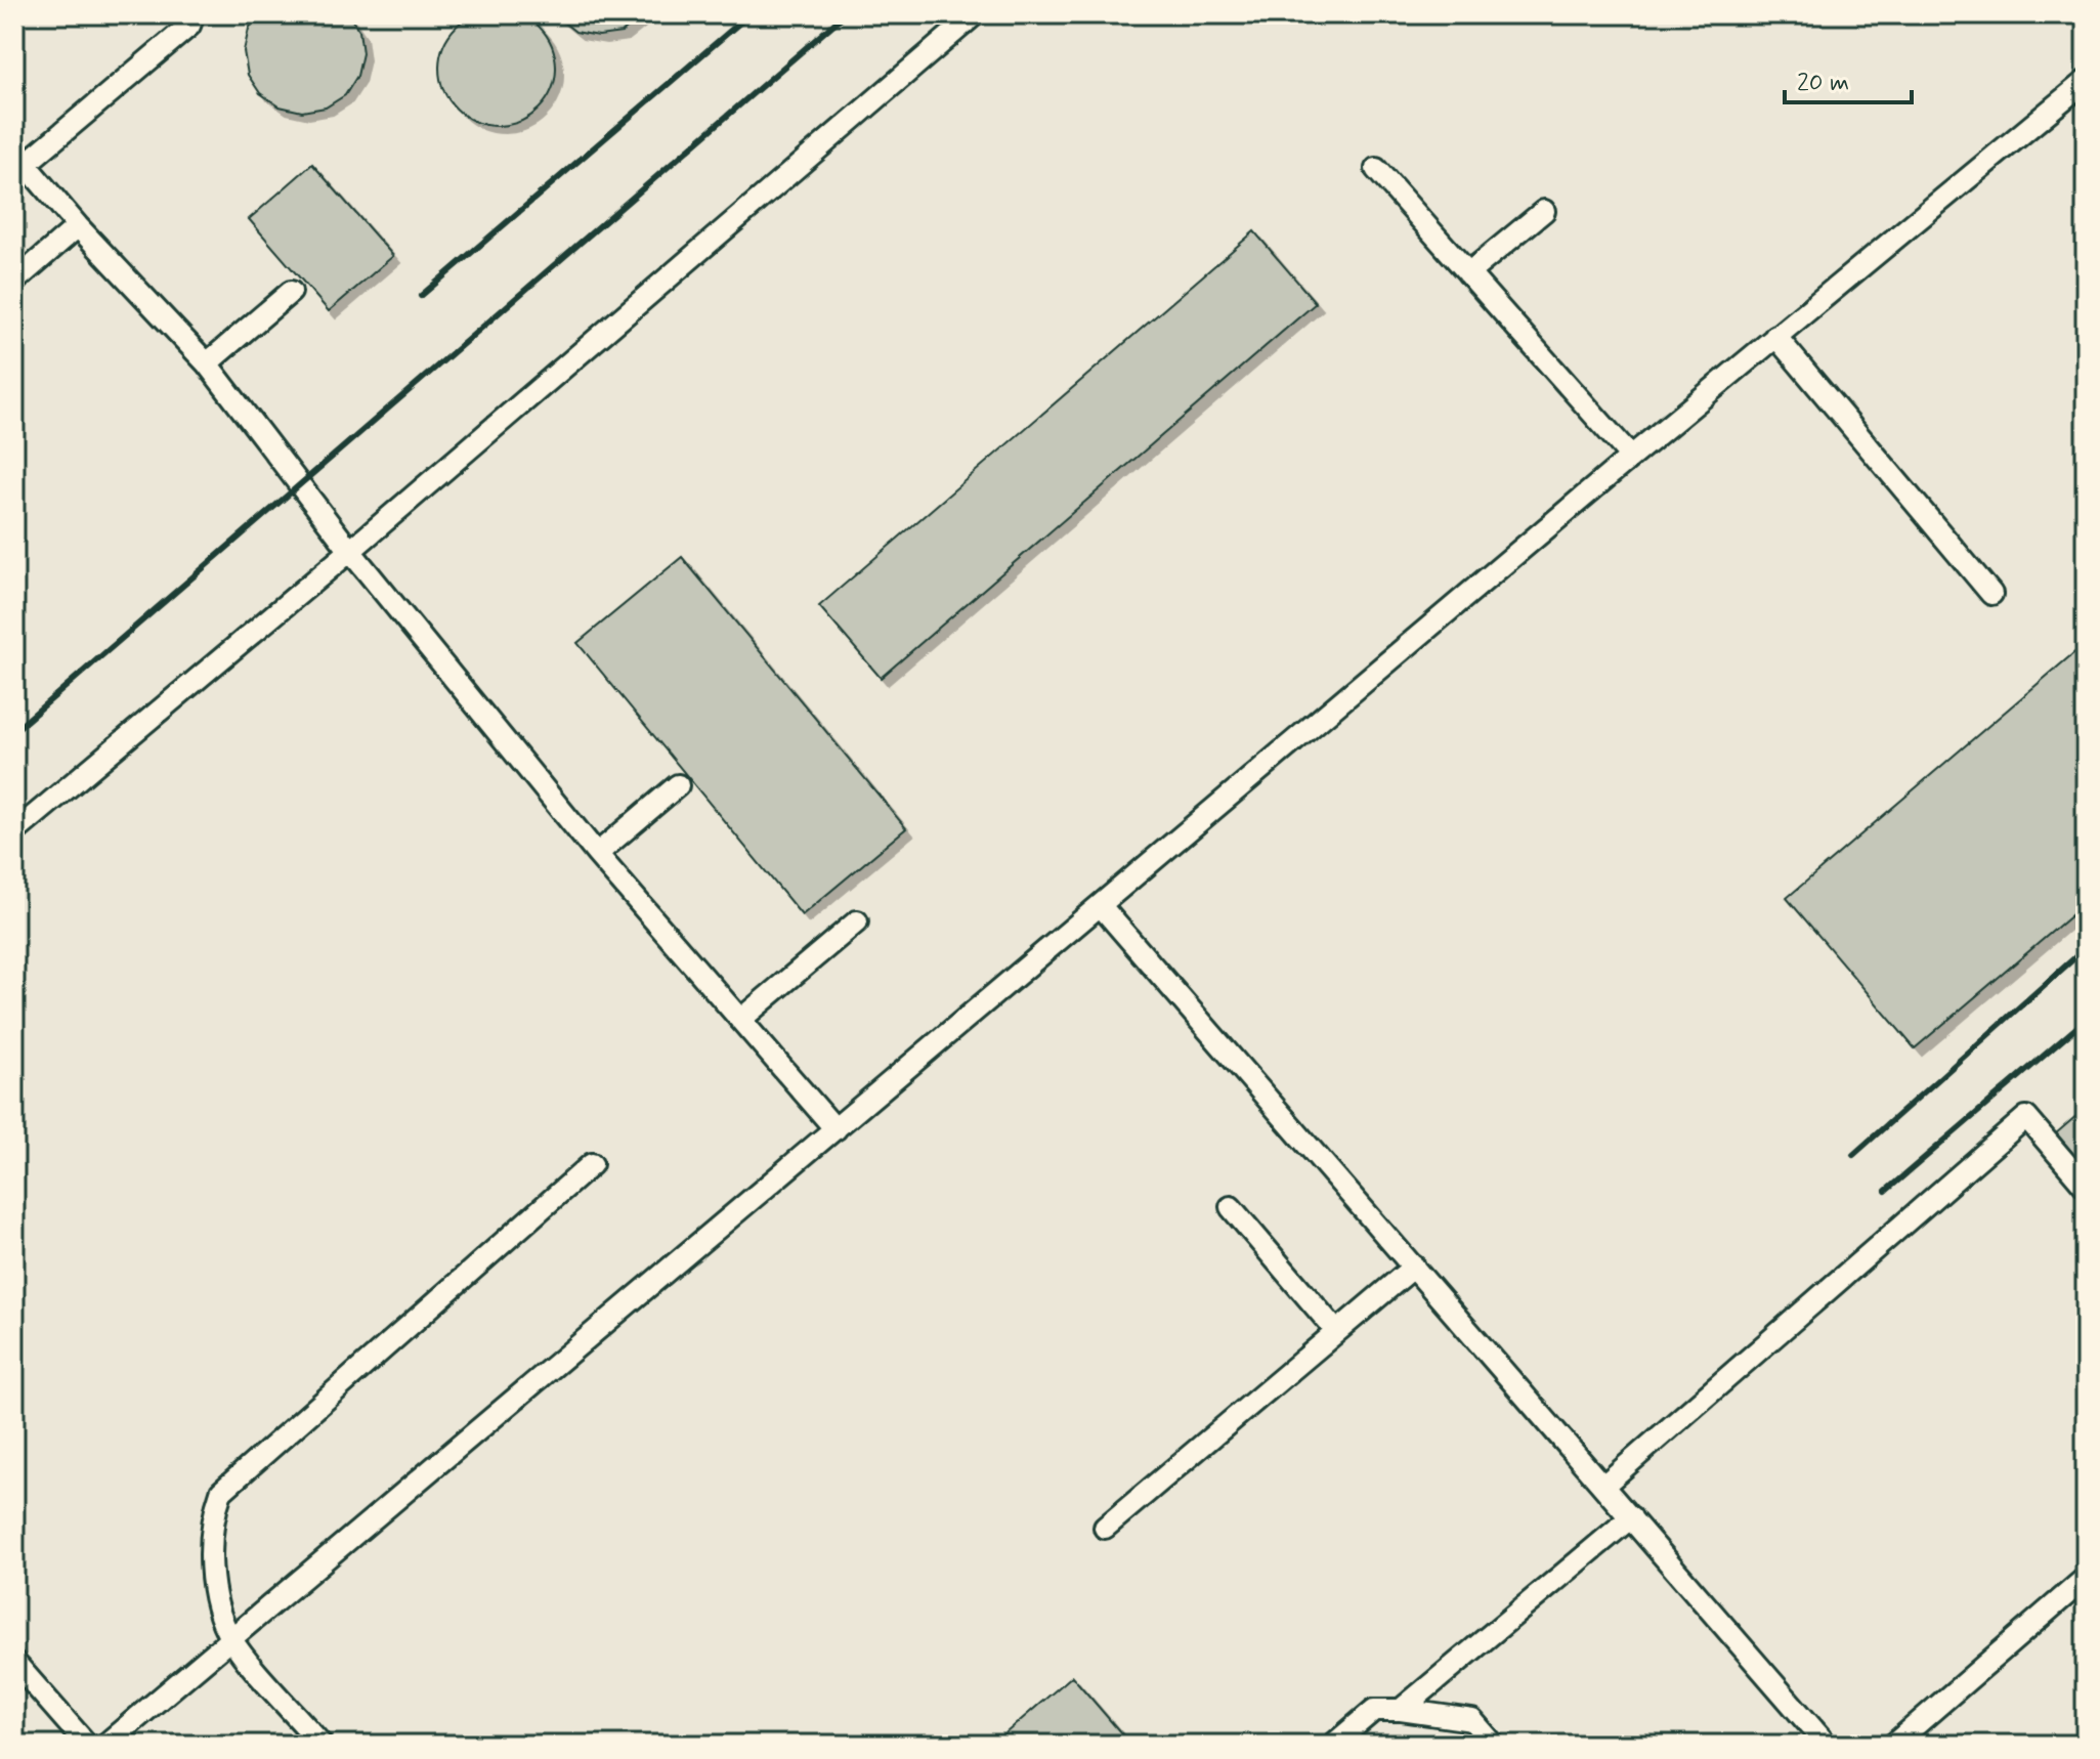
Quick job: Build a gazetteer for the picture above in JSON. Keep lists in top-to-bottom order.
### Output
{
  "scale_bar": "20 m"
}
